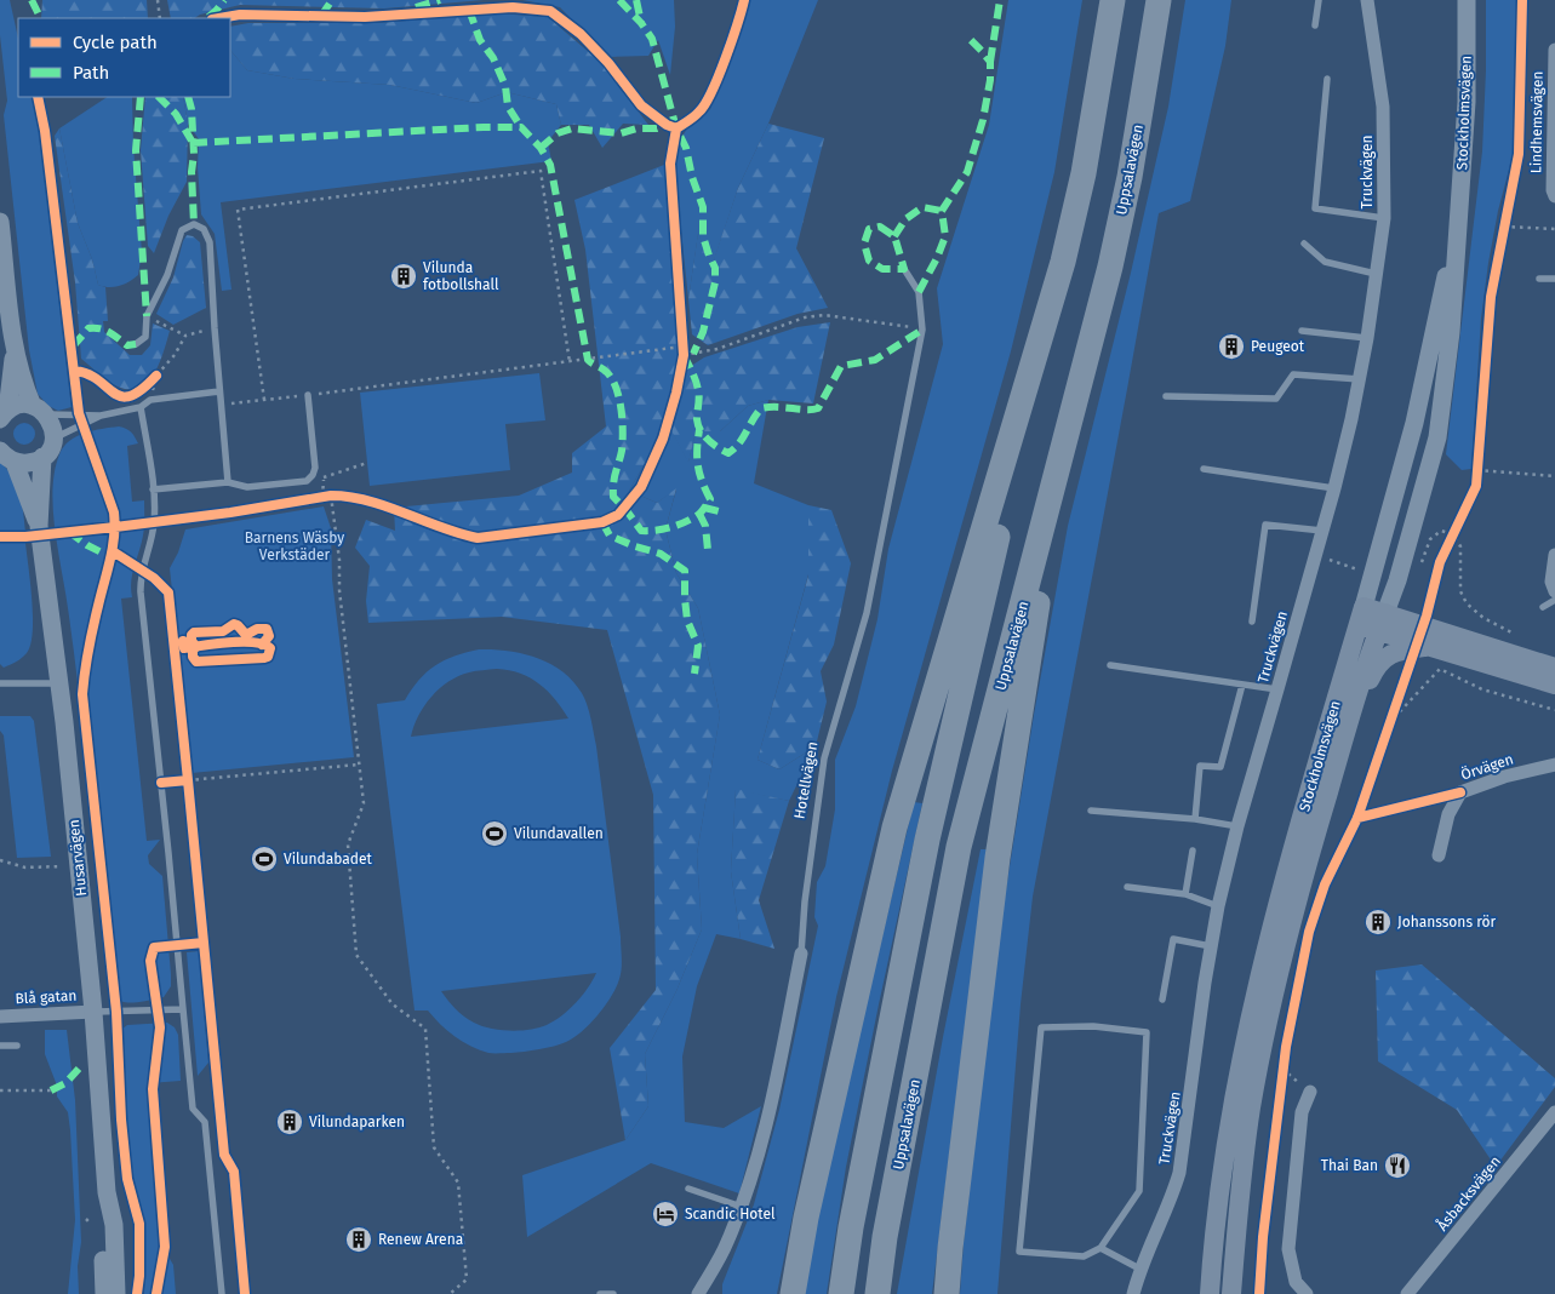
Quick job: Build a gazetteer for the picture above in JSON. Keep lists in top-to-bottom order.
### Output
{
  "streets": {
    "highway": ["Uppsalavägen"],
    "main road": ["Stockholmsvägen"],
    "street": [
      "Lindhemsvägen",
      "Truckvägen",
      "Örvägen",
      "Hotellvägen",
      "Husarvägen",
      "Blå gatan",
      "Åsbacksvägen"
    ]
  },
  "crossings": [
    ["Husarvägen", "Blå gatan"]
  ],
  "parks": ["Barnens Wäsby Verkstäder"],
  "places": {
    "building": [
      "Vilunda fotbollshall",
      "Peugeot",
      "Johanssons rör",
      "Vilundaparken",
      "Renew Arena"
    ],
    "sports": ["Vilundavallen", "Vilundabadet"],
    "restaurant": ["Thai Ban"],
    "hotel": ["Scandic Hotel"]
  },
  "legend": ["Cycle path", "Path"]
}
